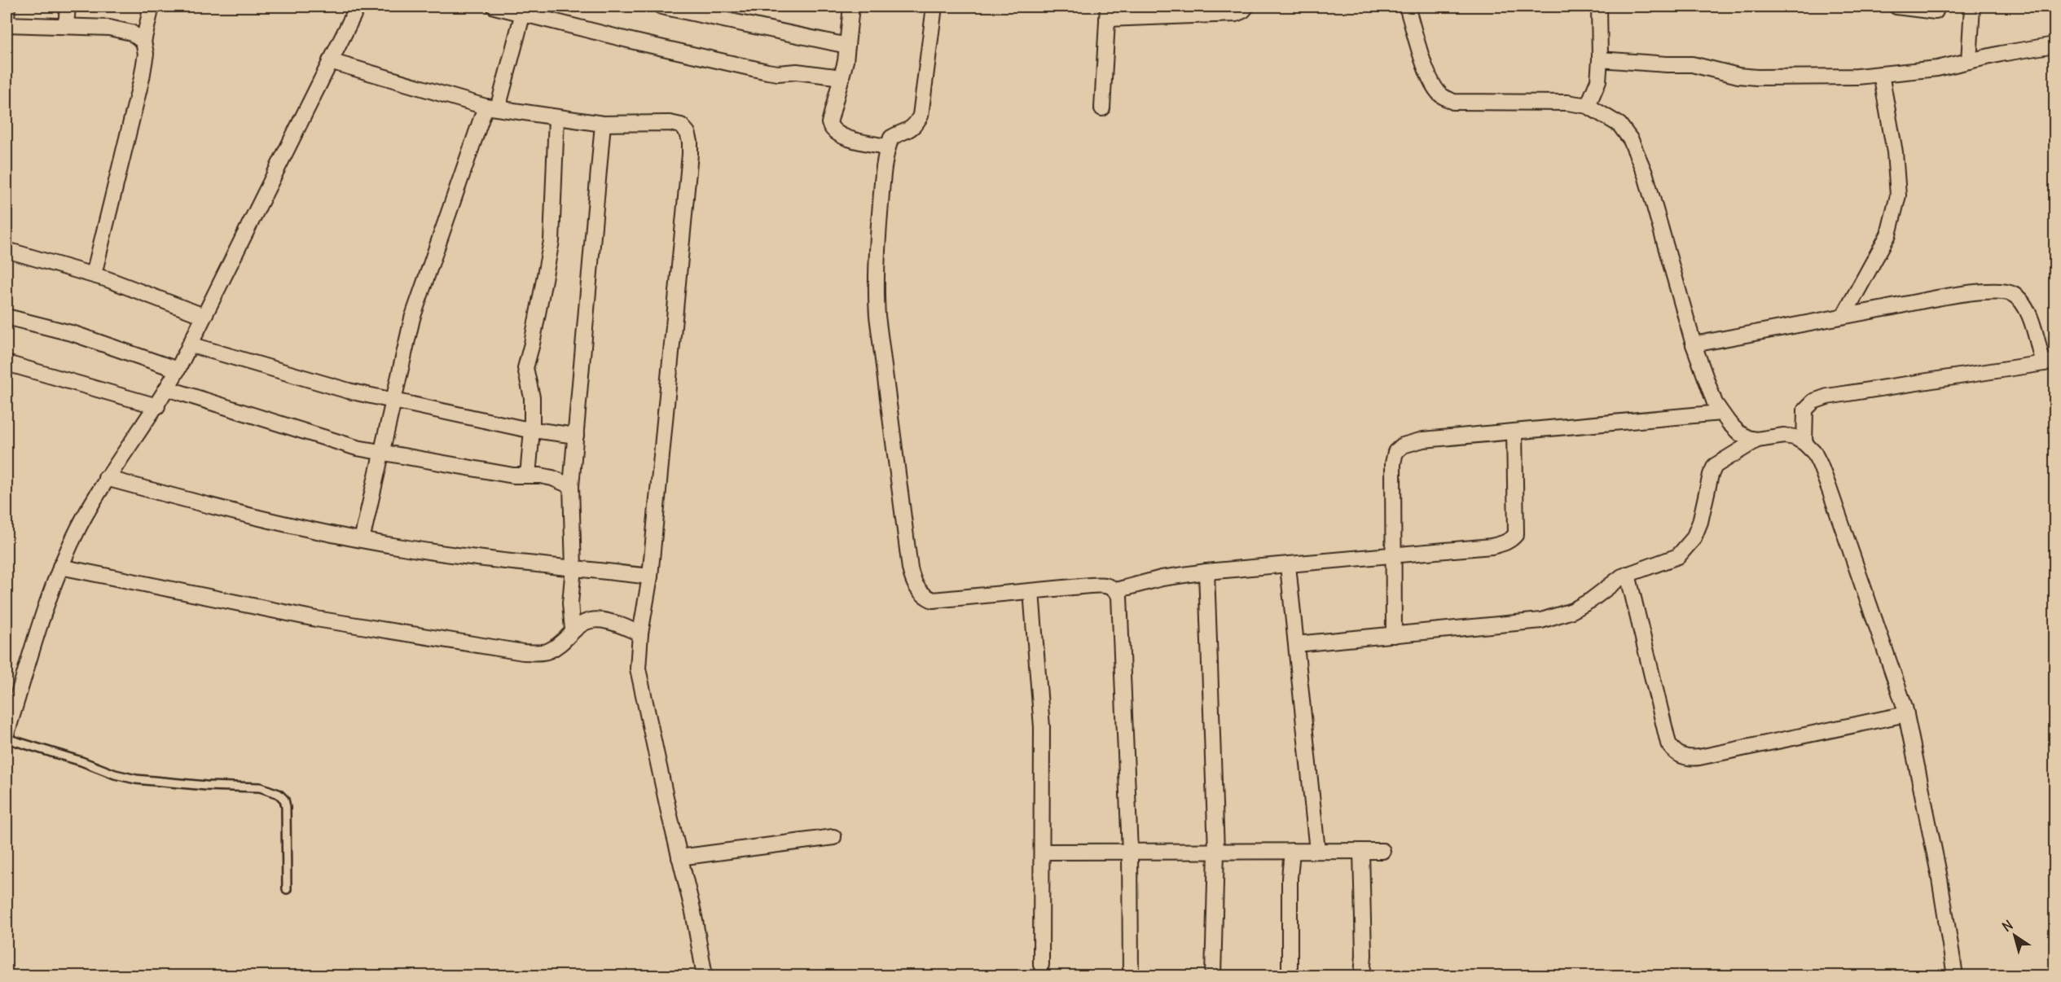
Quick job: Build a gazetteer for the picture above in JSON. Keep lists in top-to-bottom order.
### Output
{
  "north": "top left"
}
